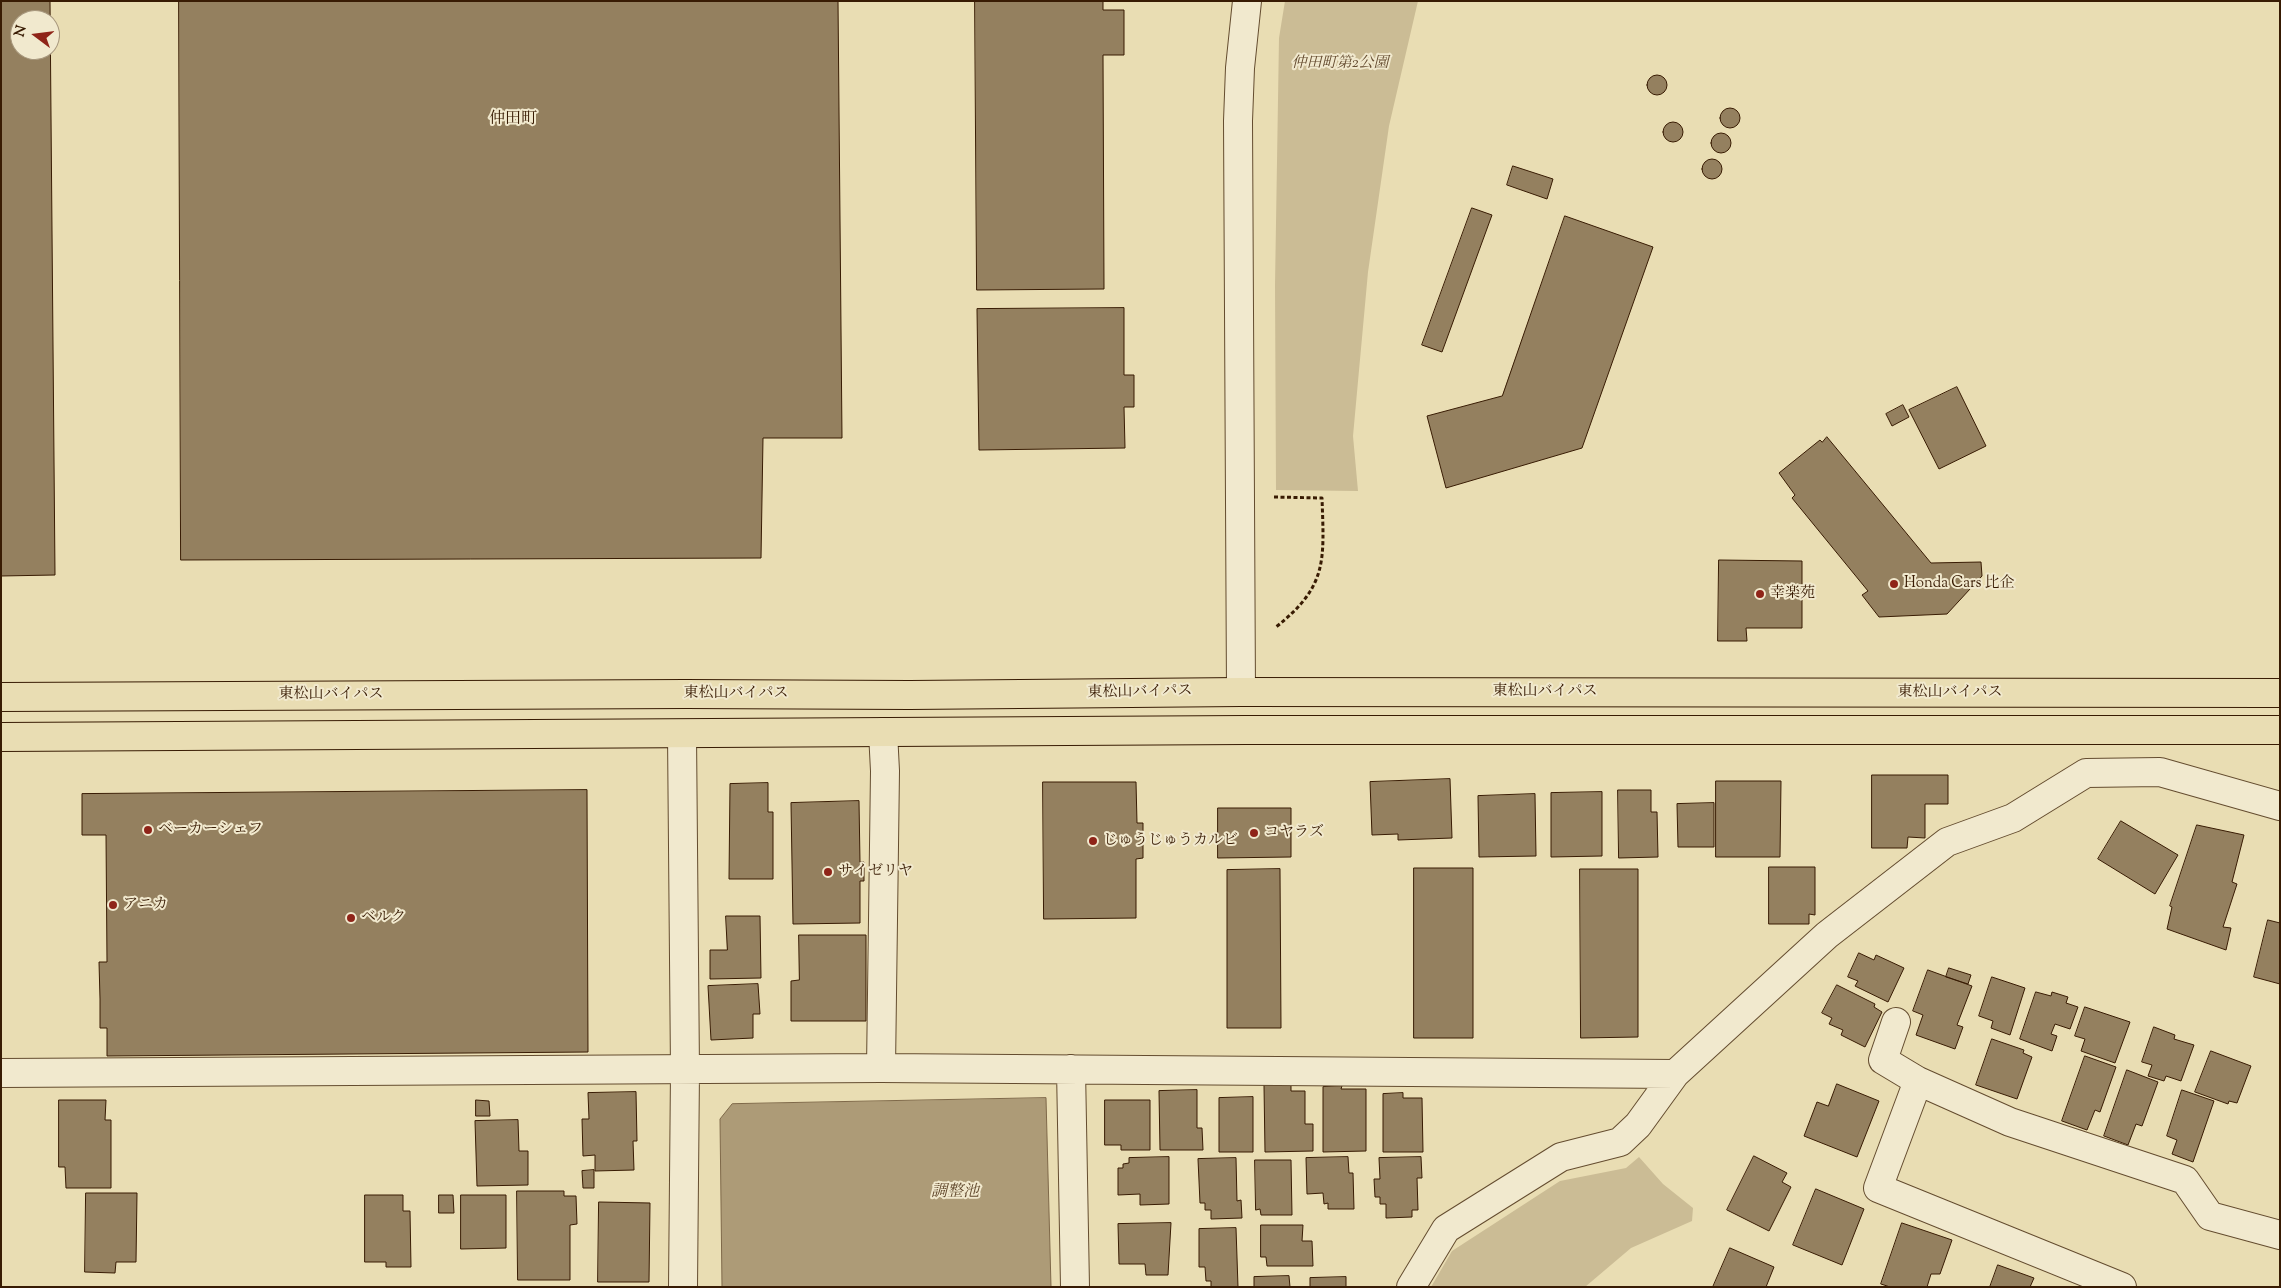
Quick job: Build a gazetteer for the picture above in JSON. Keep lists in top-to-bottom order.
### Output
{
  "streets": {
    "highway": ["東松山バイパス"]
  },
  "districts": ["仲田町"],
  "water": ["調整池"],
  "parks": ["仲田町第2公園"],
  "places": [
    "Honda Cars 比企",
    "幸楽苑",
    "ベーカーシェフ",
    "コヤラズ",
    "じゅうじゅうカルビ",
    "サイゼリヤ",
    "アニカ",
    "ベルク"
  ],
  "north": "left"
}
